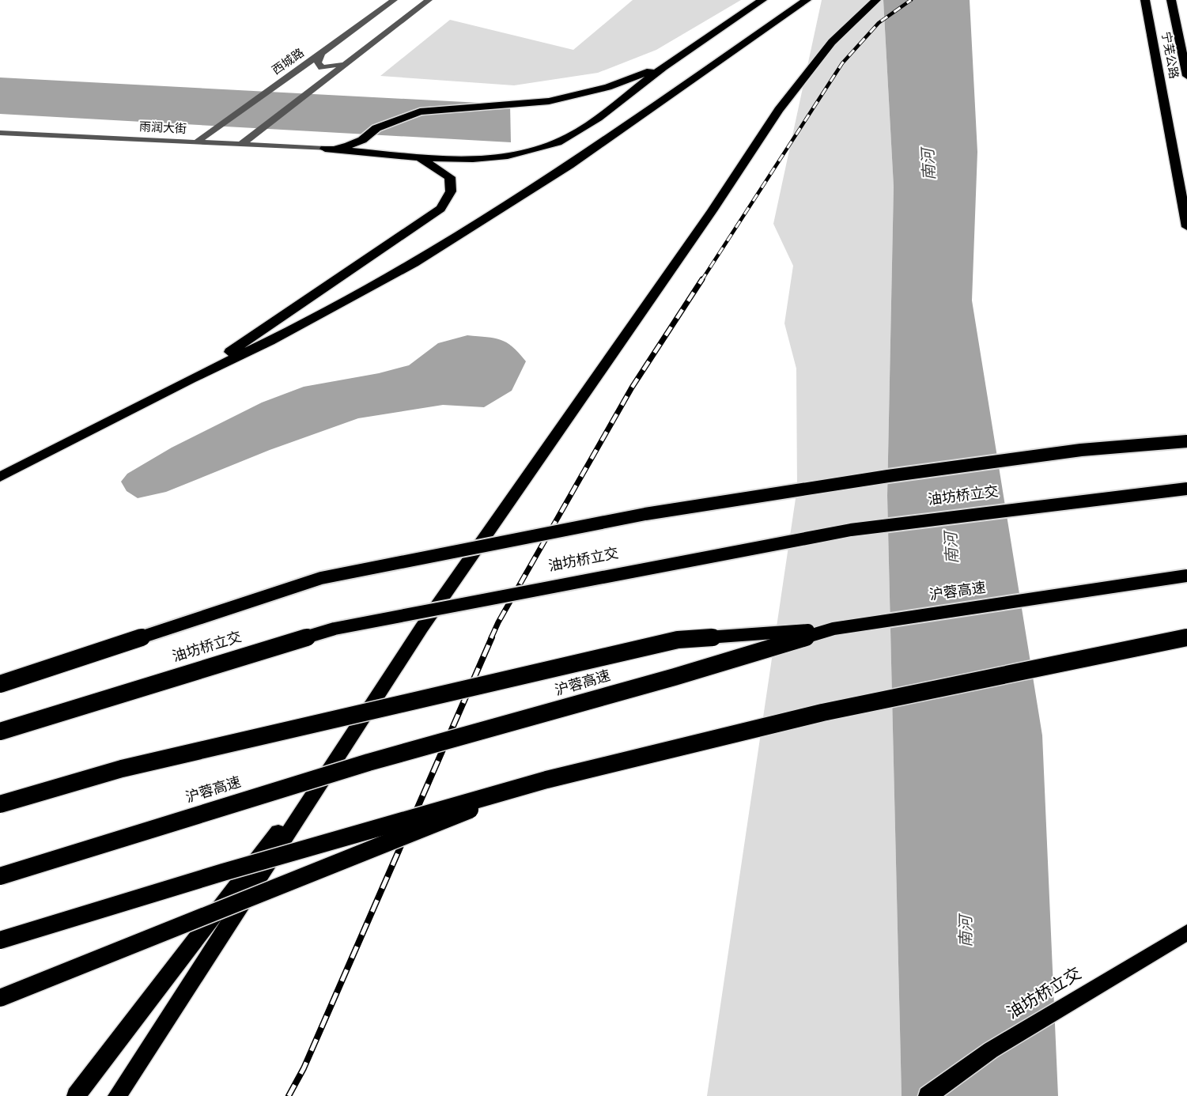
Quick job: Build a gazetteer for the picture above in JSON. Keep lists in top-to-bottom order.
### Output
{
  "streets": {
    "highway": ["宁芜公路", "油坊桥立交", "沪蓉高速"],
    "street": ["西城路", "雨润大街"]
  },
  "crossings": [
    ["西城路", "雨润大街"]
  ],
  "water": ["南河"]
}
